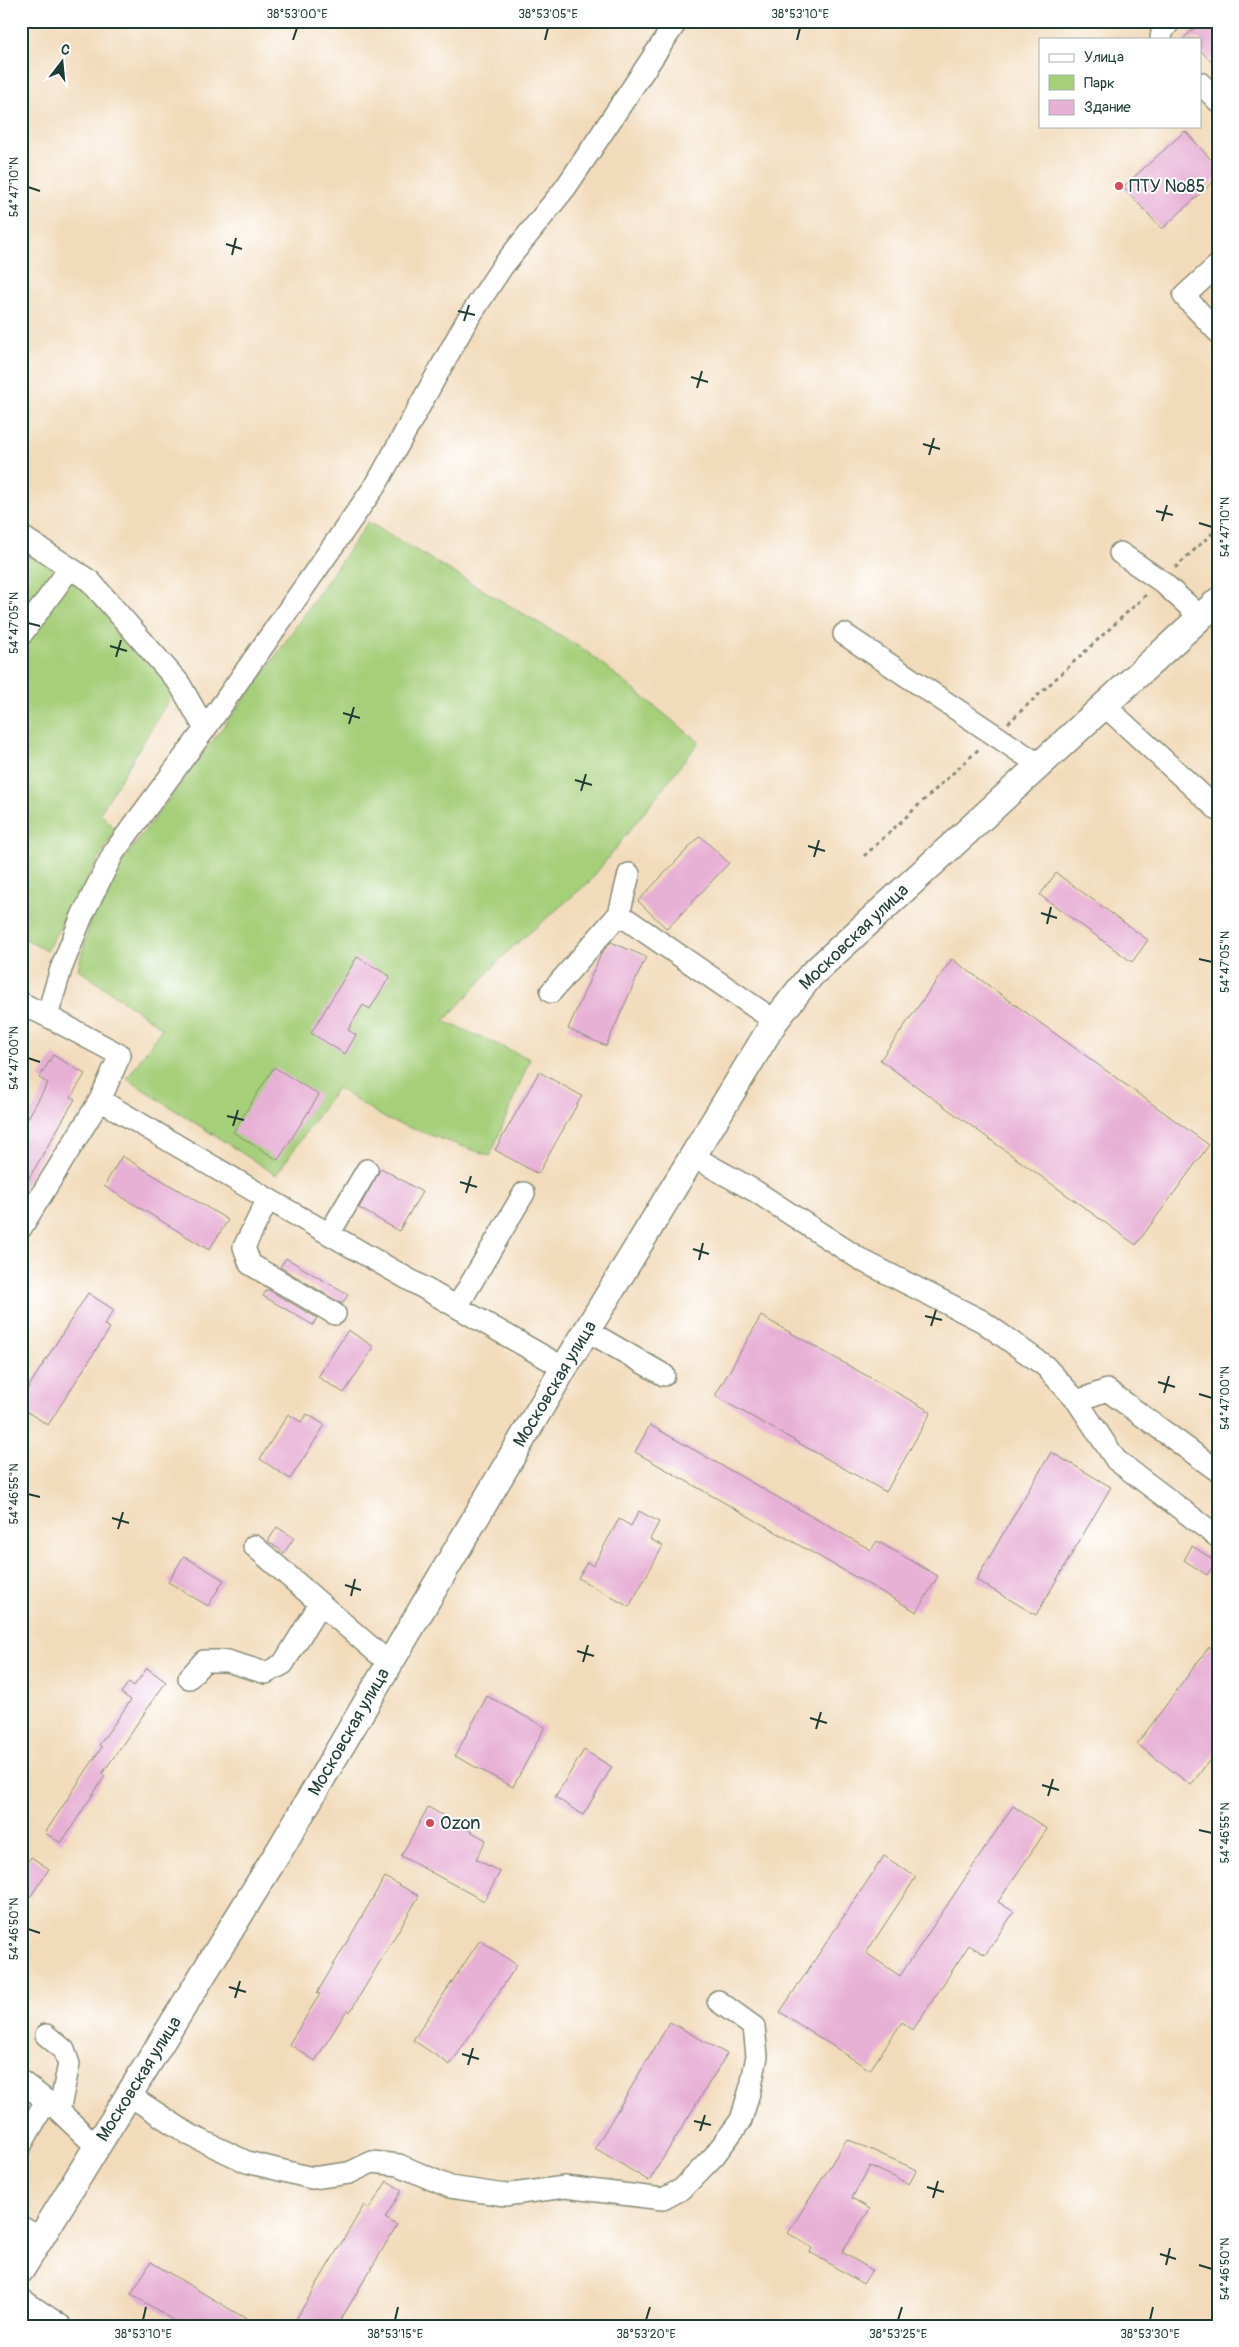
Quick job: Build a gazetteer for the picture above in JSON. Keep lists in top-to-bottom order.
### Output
{
  "streets": {
    "main road": ["Московская улица"]
  },
  "places": ["ПТУ №85", "Ozon"],
  "legend": ["Улица", "Парк", "Здание"],
  "north": "top",
  "coordinates": [
    "38°53'00\"E",
    "38°53'05\"E",
    "38°53'10\"E",
    "54°47'10\"N",
    "54°47'05\"N",
    "54°47'00\"N",
    "54°46'55\"N",
    "54°46'50\"N",
    "38°53'15\"E",
    "38°53'20\"E",
    "38°53'25\"E",
    "38°53'30\"E"
  ]
}
